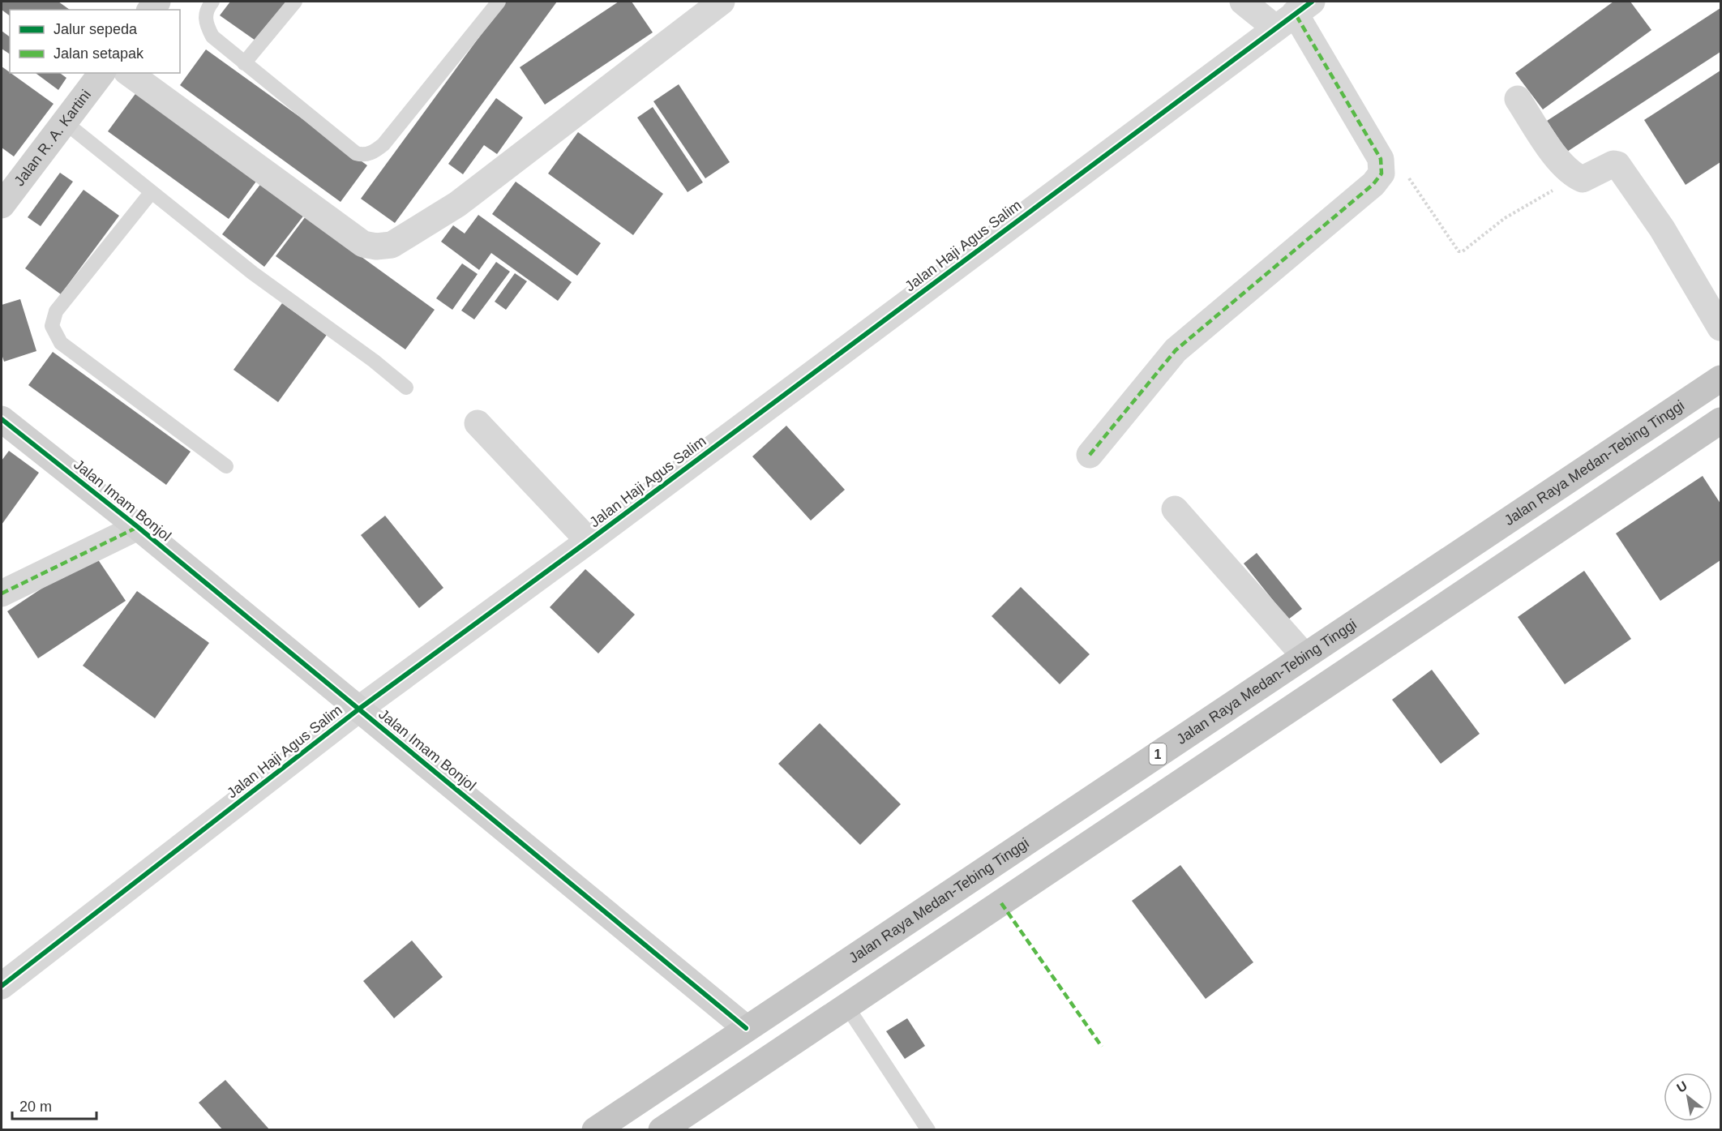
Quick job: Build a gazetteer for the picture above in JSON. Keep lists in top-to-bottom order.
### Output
{
  "streets": {
    "highway": ["Jalan Raya Medan-Tebing Tinggi", "1"],
    "street": ["Jalan R. A. Kartini", "Jalan Haji Agus Salim", "Jalan Imam Bonjol"]
  },
  "crossings": [
    ["Jalan Haji Agus Salim", "Jalan Imam Bonjol"],
    ["Jalan Raya Medan-Tebing Tinggi", "Jalan Imam Bonjol"]
  ],
  "legend": ["Jalur sepeda", "Jalan setapak"],
  "scale_bar": "20 m",
  "north": "top left"
}
